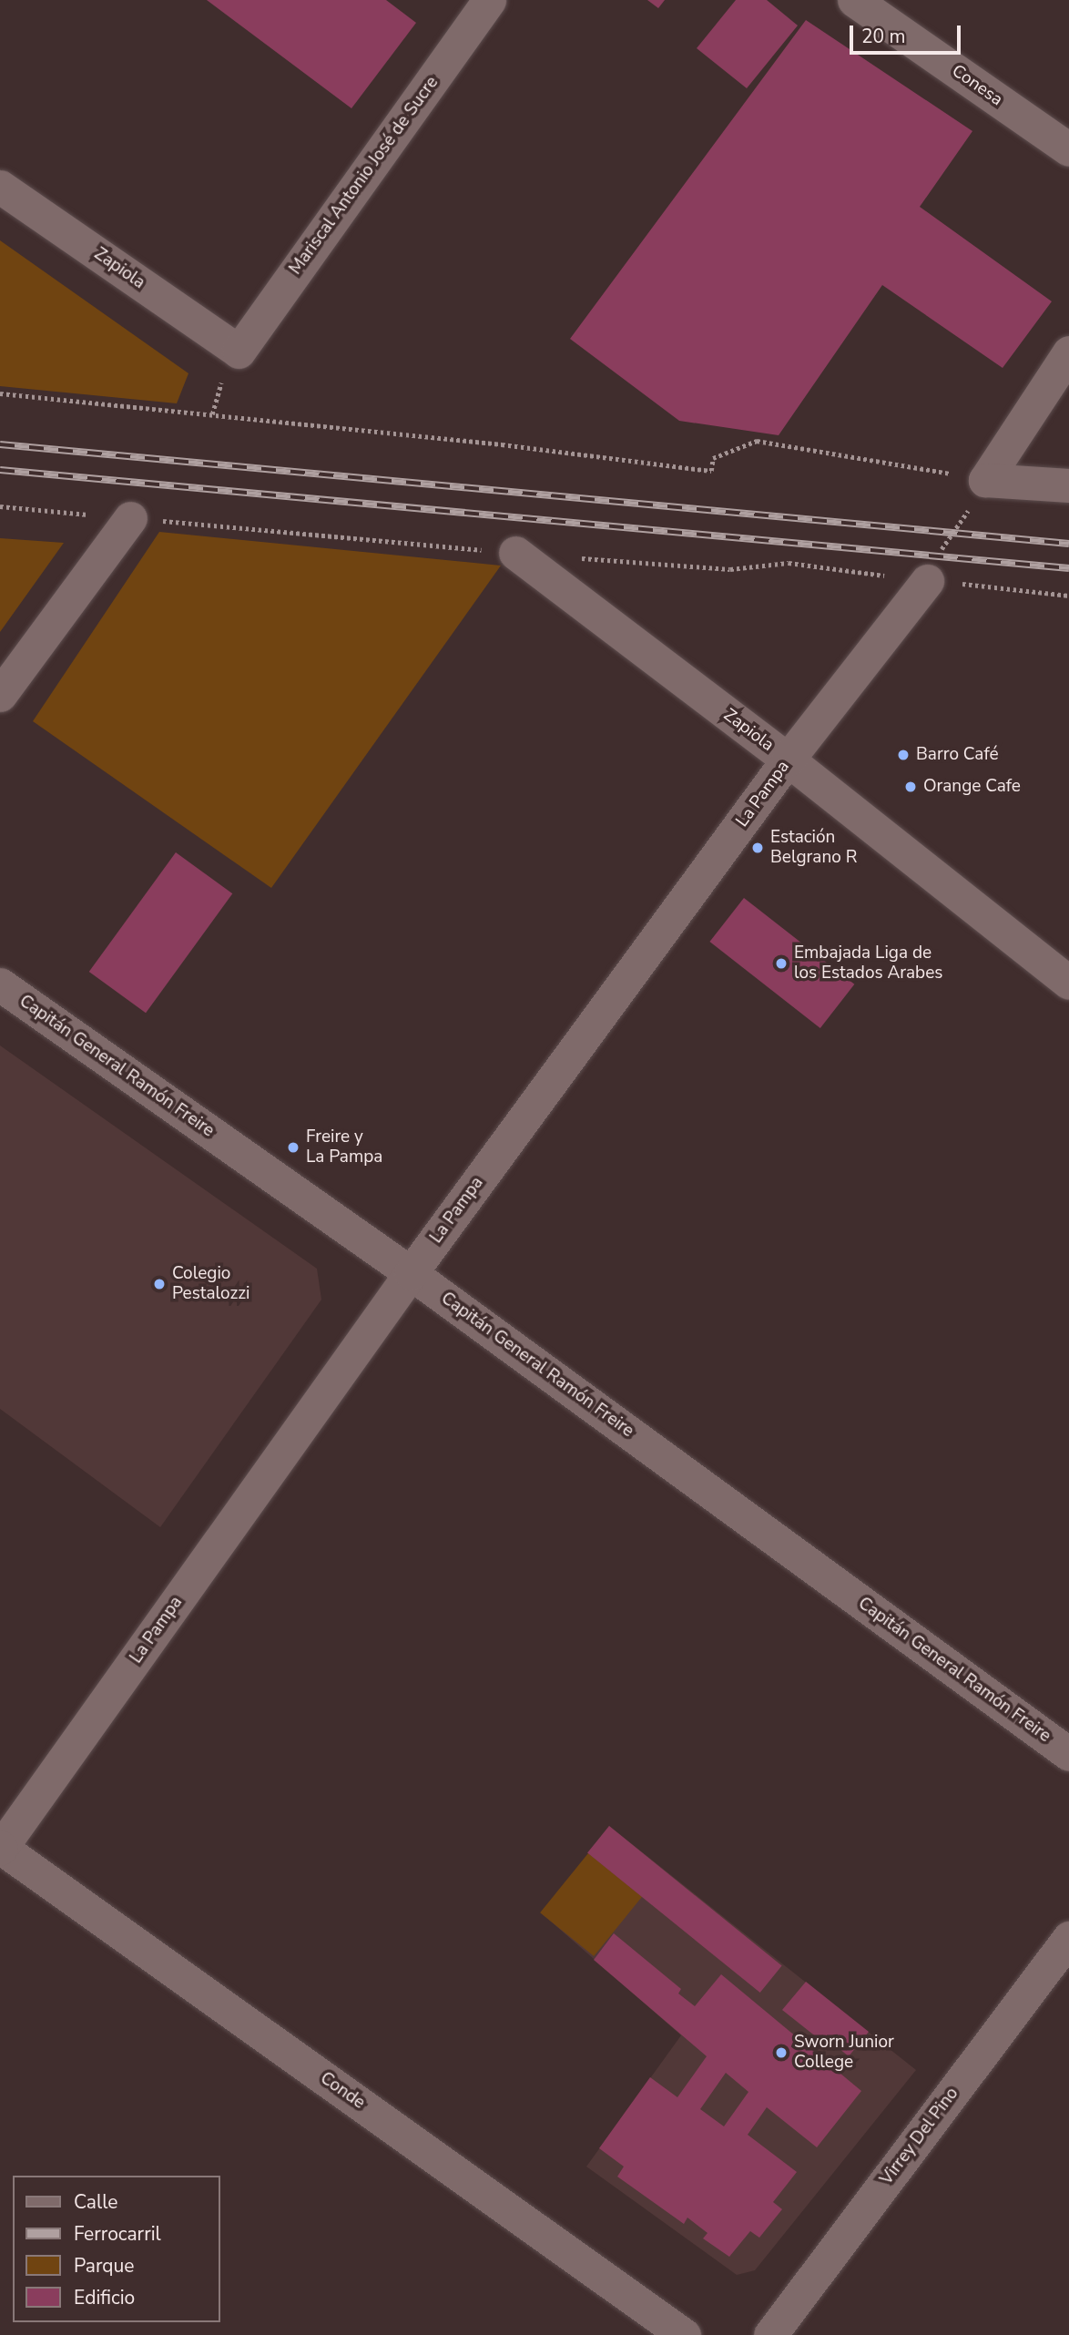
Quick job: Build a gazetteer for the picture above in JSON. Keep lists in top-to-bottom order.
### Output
{
  "streets": {
    "street": [
      "Conesa",
      "Mariscal Antonio José de Sucre",
      "Zapiola",
      "La Pampa",
      "Capitán General Ramón Freire",
      "Conde",
      "Virrey Del Pino"
    ]
  },
  "crossings": [
    ["Mariscal Antonio José de Sucre", "Zapiola"],
    ["Zapiola", "La Pampa"],
    ["La Pampa", "Capitán General Ramón Freire"],
    ["La Pampa", "Conde"]
  ],
  "places": [
    "Barro Café",
    "Orange Cafe",
    "Estación Belgrano R",
    "Embajada Liga de los Estados Arabes",
    "Freire y La Pampa",
    "Colegio Pestalozzi",
    "Sworn Junior College"
  ],
  "legend": [
    "Calle",
    "Ferrocarril",
    "Parque",
    "Edificio"
  ],
  "scale_bar": "20 m"
}
